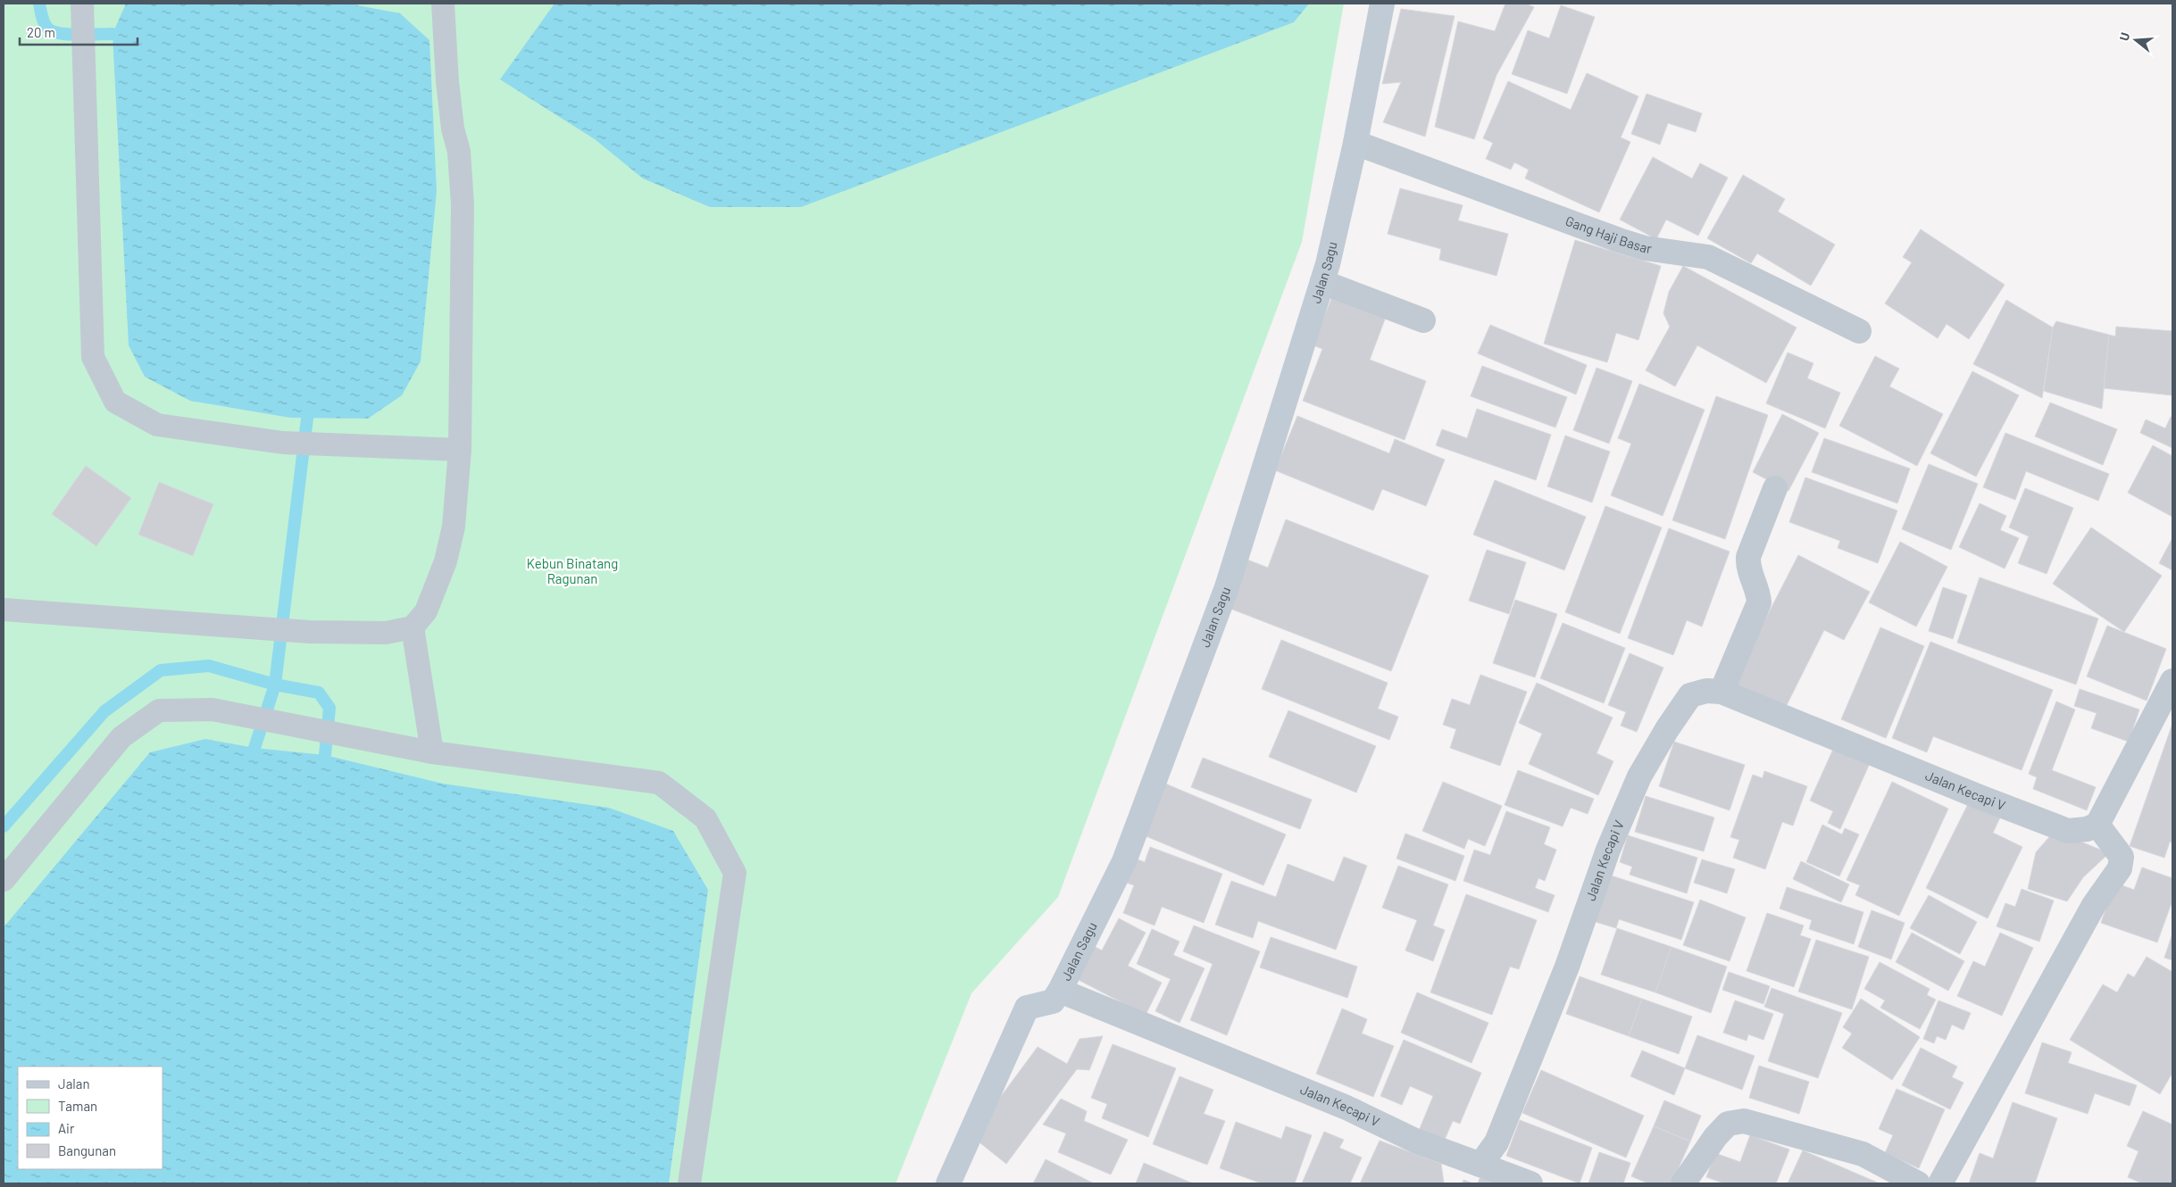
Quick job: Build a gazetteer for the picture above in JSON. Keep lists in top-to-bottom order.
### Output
{
  "streets": {
    "street": ["Gang Haji Basar", "Jalan Sagu", "Jalan Kecapi V"]
  },
  "crossings": [
    ["Gang Haji Basar", "Jalan Sagu"],
    ["Jalan Sagu", "Jalan Kecapi V"]
  ],
  "parks": ["Kebun Binatang Ragunan"],
  "legend": [
    "Jalan",
    "Taman",
    "Air",
    "Bangunan"
  ],
  "scale_bar": "20 m",
  "north": "left"
}
